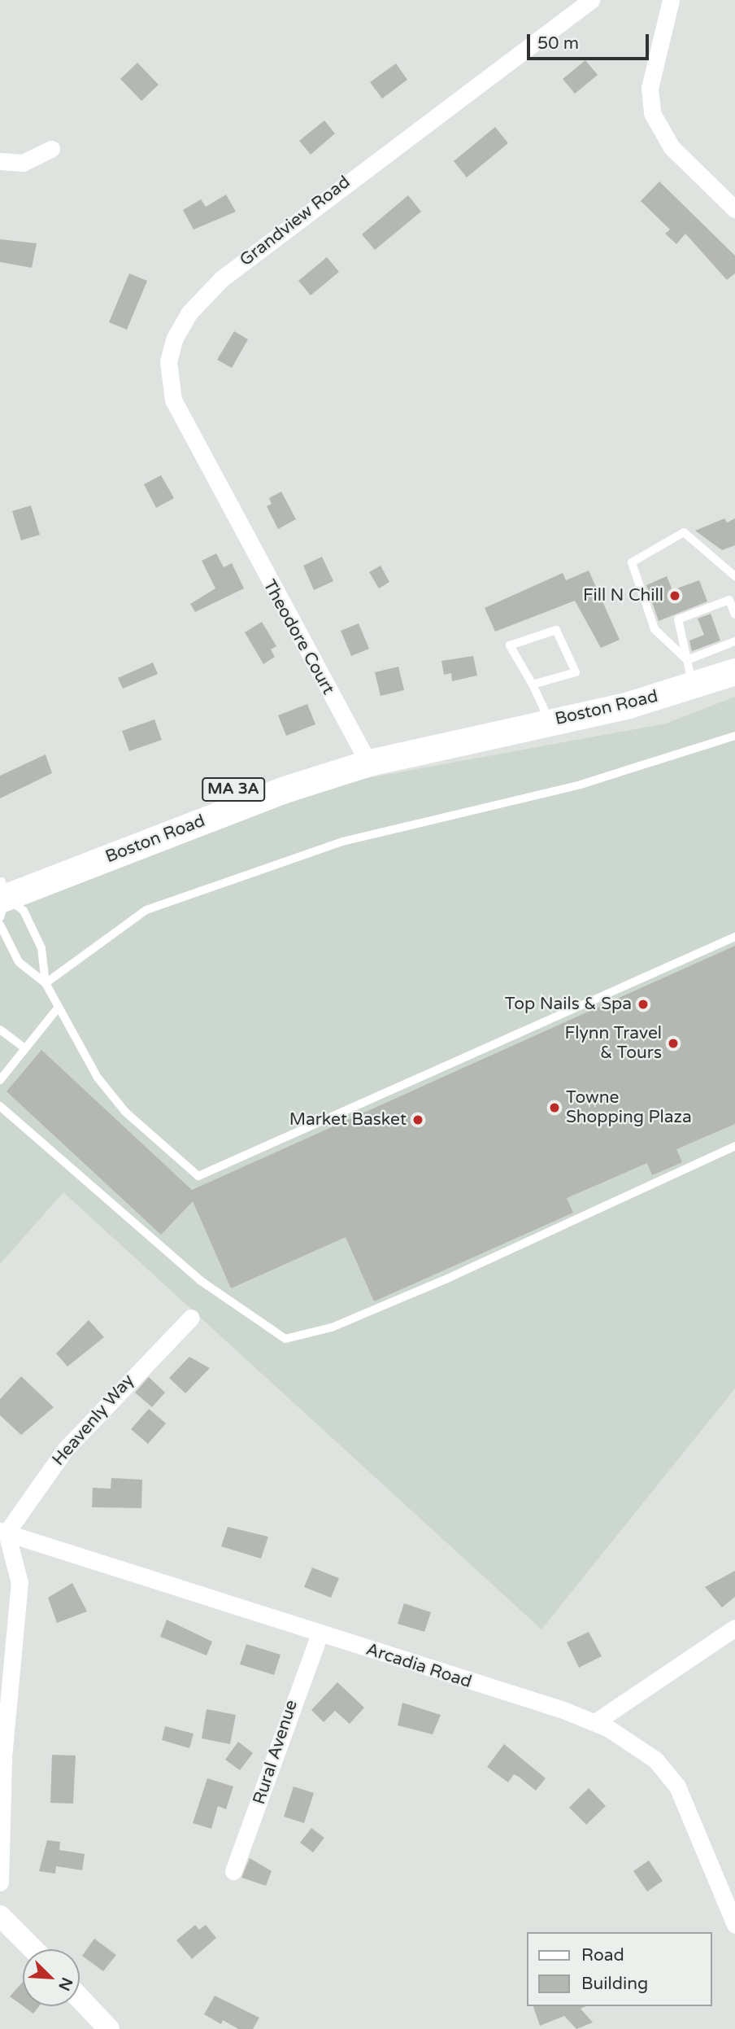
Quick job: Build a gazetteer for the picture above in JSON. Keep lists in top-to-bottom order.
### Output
{
  "streets": {
    "main road": ["Boston Road", "MA 3A"],
    "street": [
      "Grandview Road",
      "Theodore Court",
      "Heavenly Way",
      "Arcadia Road",
      "Rural Avenue"
    ]
  },
  "crossings": [
    ["Grandview Road", "Theodore Court"],
    ["Theodore Court", "Boston Road"],
    ["Heavenly Way", "Arcadia Road"],
    ["Arcadia Road", "Rural Avenue"]
  ],
  "places": [
    "Fill N Chill",
    "Top Nails & Spa",
    "Flynn Travel & Tours",
    "Towne Shopping Plaza",
    "Market Basket"
  ],
  "legend": ["Road", "Building"],
  "scale_bar": "50 m",
  "north": "bottom right"
}
